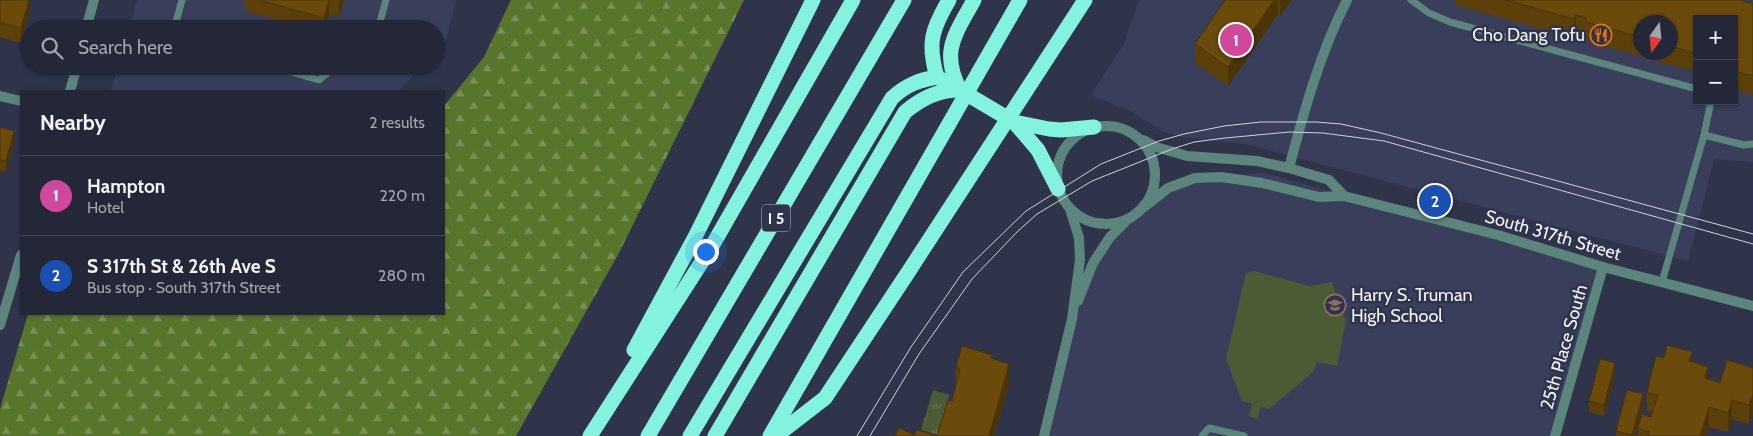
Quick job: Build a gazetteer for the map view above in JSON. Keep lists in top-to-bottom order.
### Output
{
  "streets": {
    "highway": ["I 5"],
    "street": ["South 317th Street", "25th Place South"]
  },
  "crossings": [
    ["South 317th Street", "25th Place South"]
  ],
  "places": {
    "restaurant": ["Cho Dang Tofu"],
    "school or university": ["Harry S. Truman High School"]
  },
  "north": "bottom",
  "page": {
    "map_buttons": ["+", "−"],
    "search": "Search here",
    "pins": ["1", "2"],
    "heading": ["Nearby", "2 results"],
    "list": [
      {
        "mark": "1",
        "name": "Hampton",
        "note": "Hotel",
        "value": "220 m"
      },
      {
        "mark": "2",
        "name": "S 317th St & 26th Ave S",
        "note": "Bus stop · South 317th Street",
        "value": "280 m"
      }
    ]
  }
}
